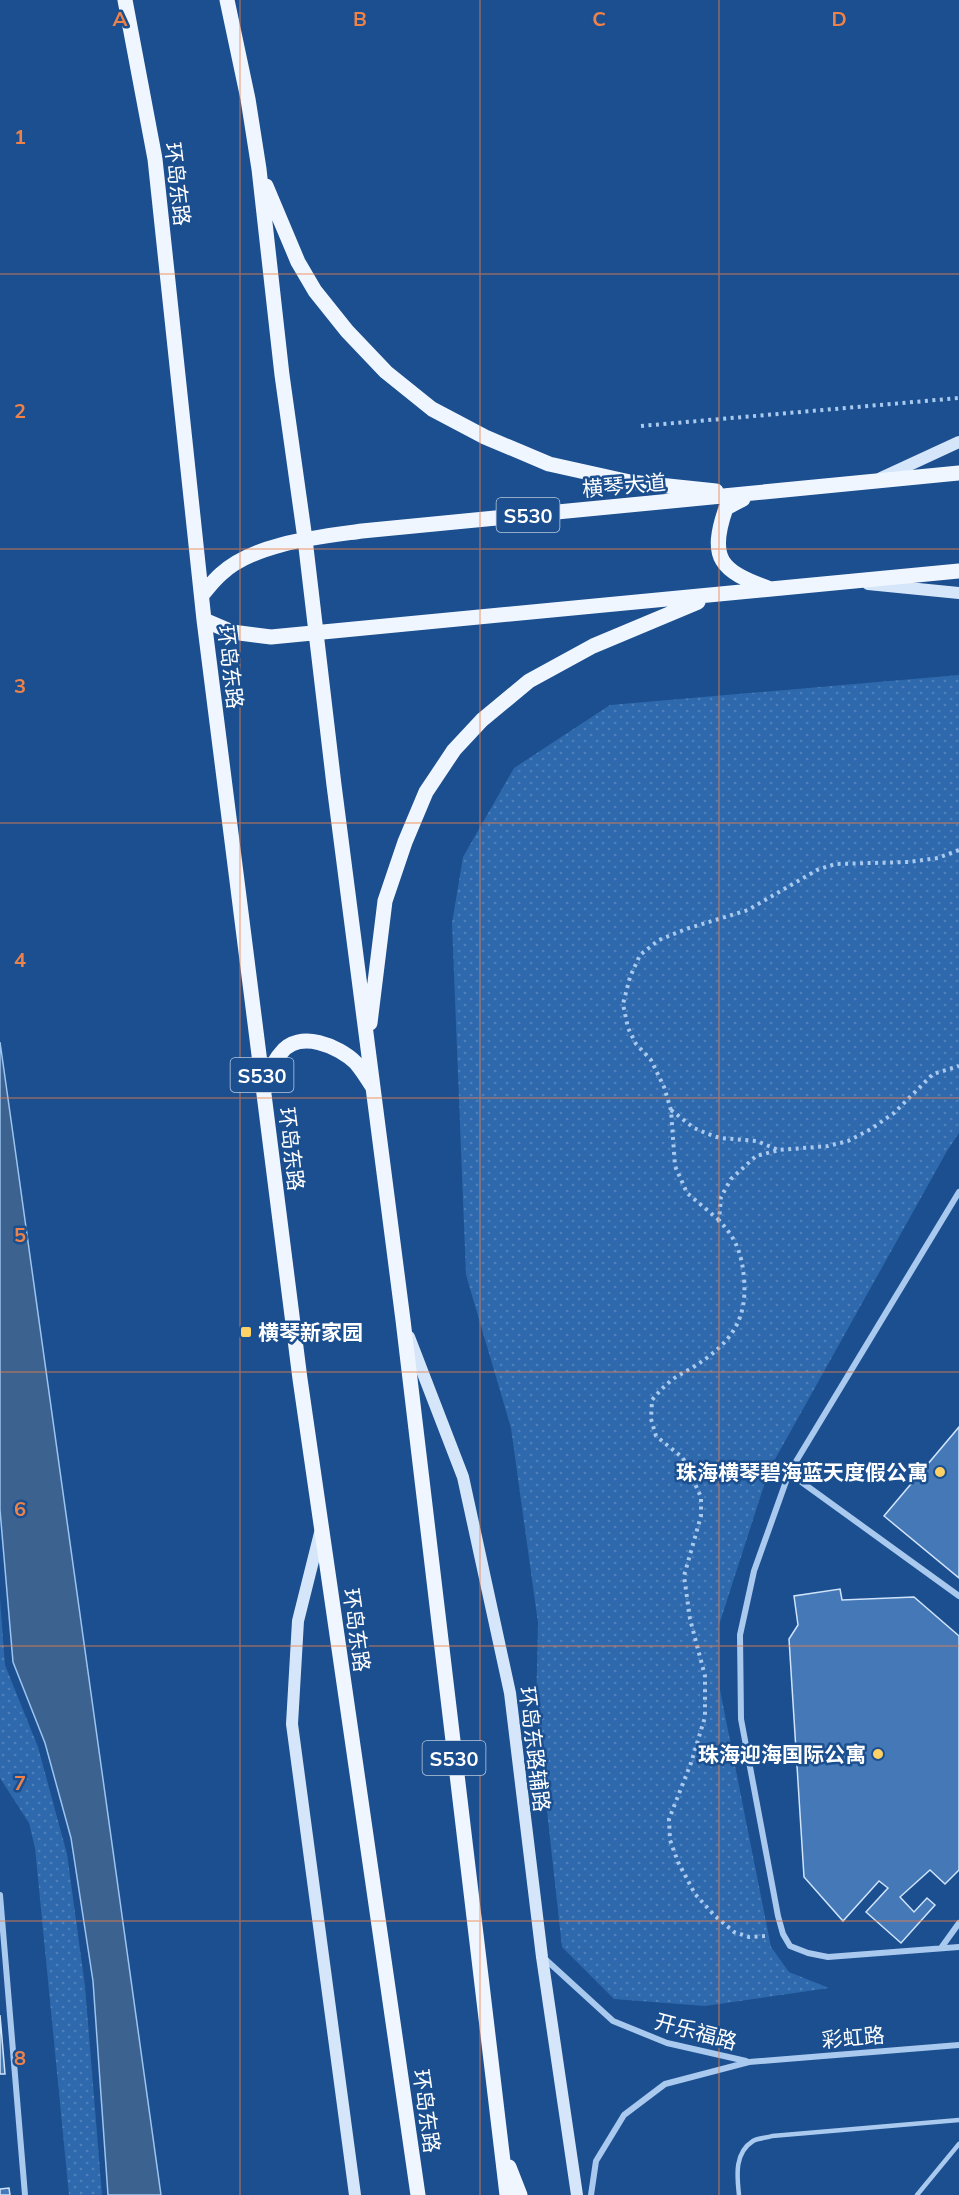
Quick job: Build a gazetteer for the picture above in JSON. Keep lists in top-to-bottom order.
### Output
{
  "streets": {
    "main road": [
      "环岛东路",
      "横琴大道",
      "S530",
      "环岛东路辅路"
    ],
    "street": ["开乐福路", "彩虹路"]
  },
  "crossings": [
    ["环岛东路", "横琴大道"],
    ["横琴大道", "S530"],
    ["S530", "环岛东路辅路"],
    ["环岛东路辅路", "开乐福路"],
    ["开乐福路", "彩虹路"]
  ],
  "places": {
    "transit": ["横琴新家园"],
    "other": ["珠海横琴碧海蓝天度假公寓", "珠海迎海国际公寓"]
  },
  "grid": {
    "columns": [
      "A",
      "B",
      "C",
      "D"
    ],
    "rows": [
      "1",
      "2",
      "3",
      "4",
      "5",
      "6",
      "7",
      "8"
    ]
  }
}
